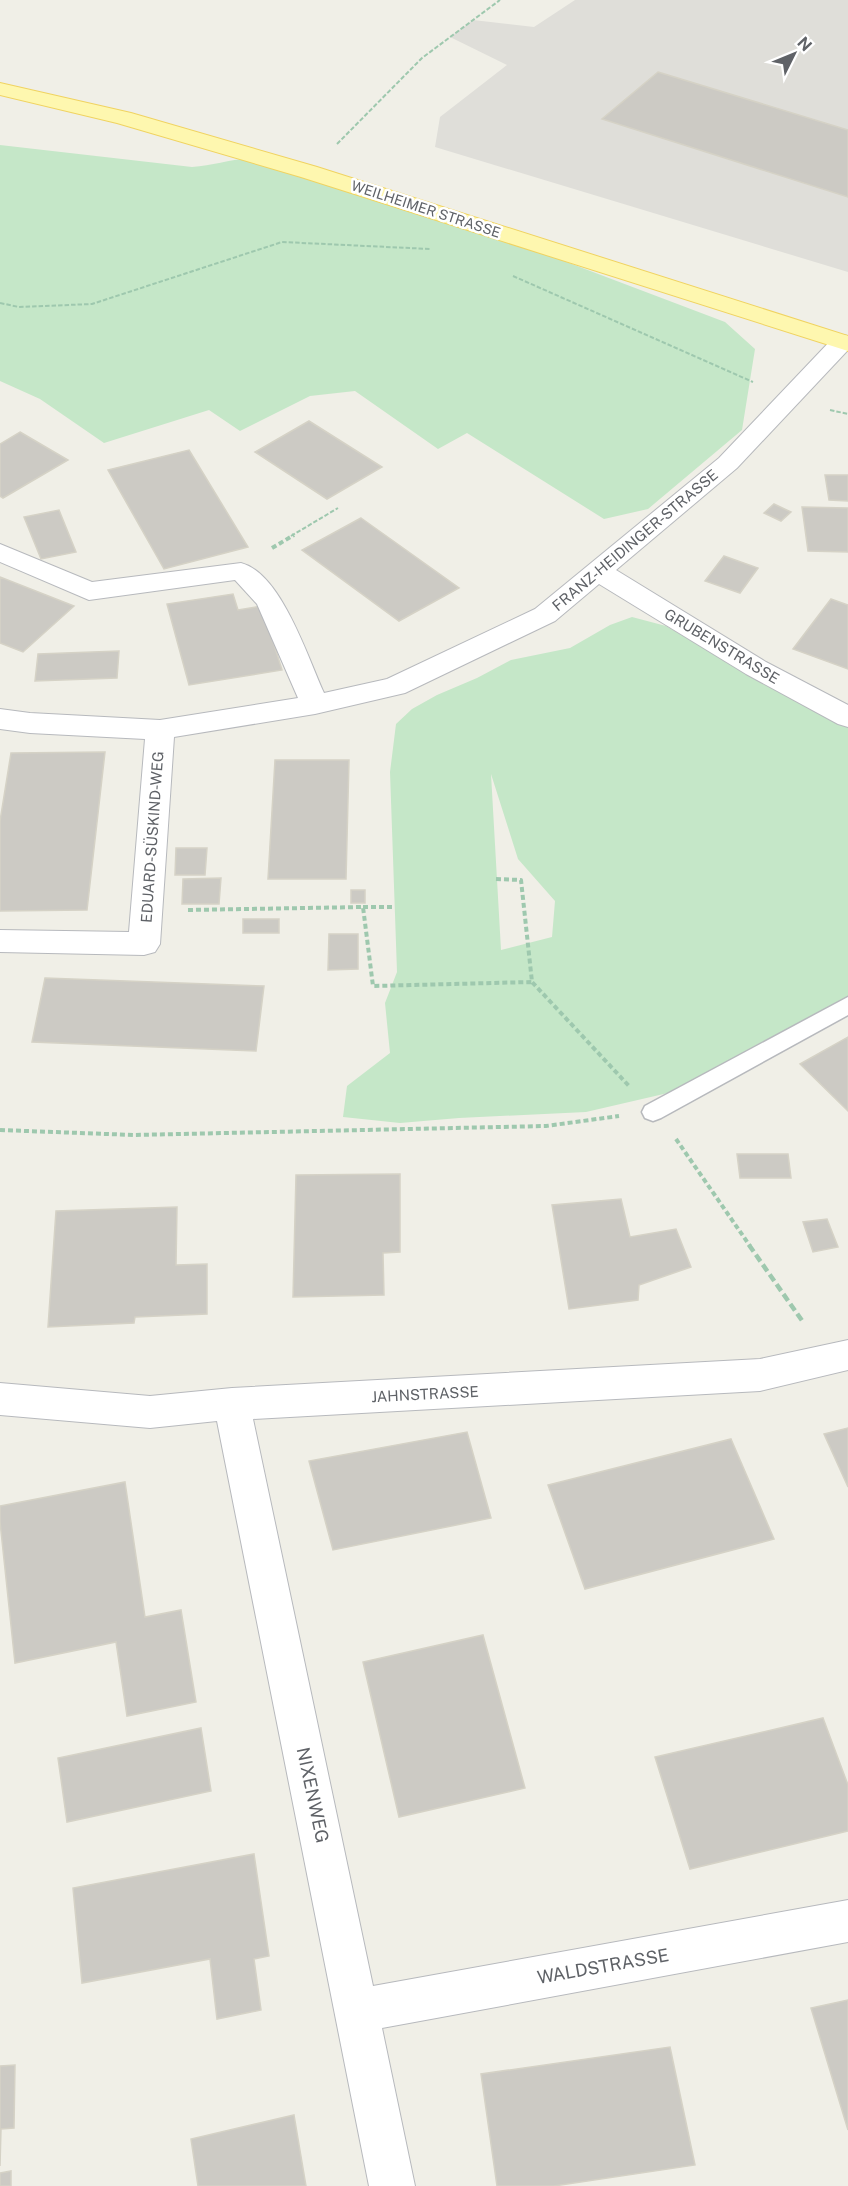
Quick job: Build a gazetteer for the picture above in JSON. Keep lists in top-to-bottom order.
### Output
{
  "streets": {
    "main road": ["WEILHEIMER STRASSE"],
    "street": [
      "FRANZ-HEIDINGER-STRASSE",
      "GRUBENSTRASSE",
      "EDUARD-SÜSKIND-WEG",
      "JAHNSTRASSE",
      "NIXENWEG",
      "WALDSTRASSE"
    ]
  },
  "crossings": [
    ["WEILHEIMER STRASSE", "FRANZ-HEIDINGER-STRASSE"],
    ["FRANZ-HEIDINGER-STRASSE", "GRUBENSTRASSE"],
    ["FRANZ-HEIDINGER-STRASSE", "EDUARD-SÜSKIND-WEG"],
    ["JAHNSTRASSE", "NIXENWEG"],
    ["NIXENWEG", "WALDSTRASSE"]
  ],
  "north": "top right"
}
